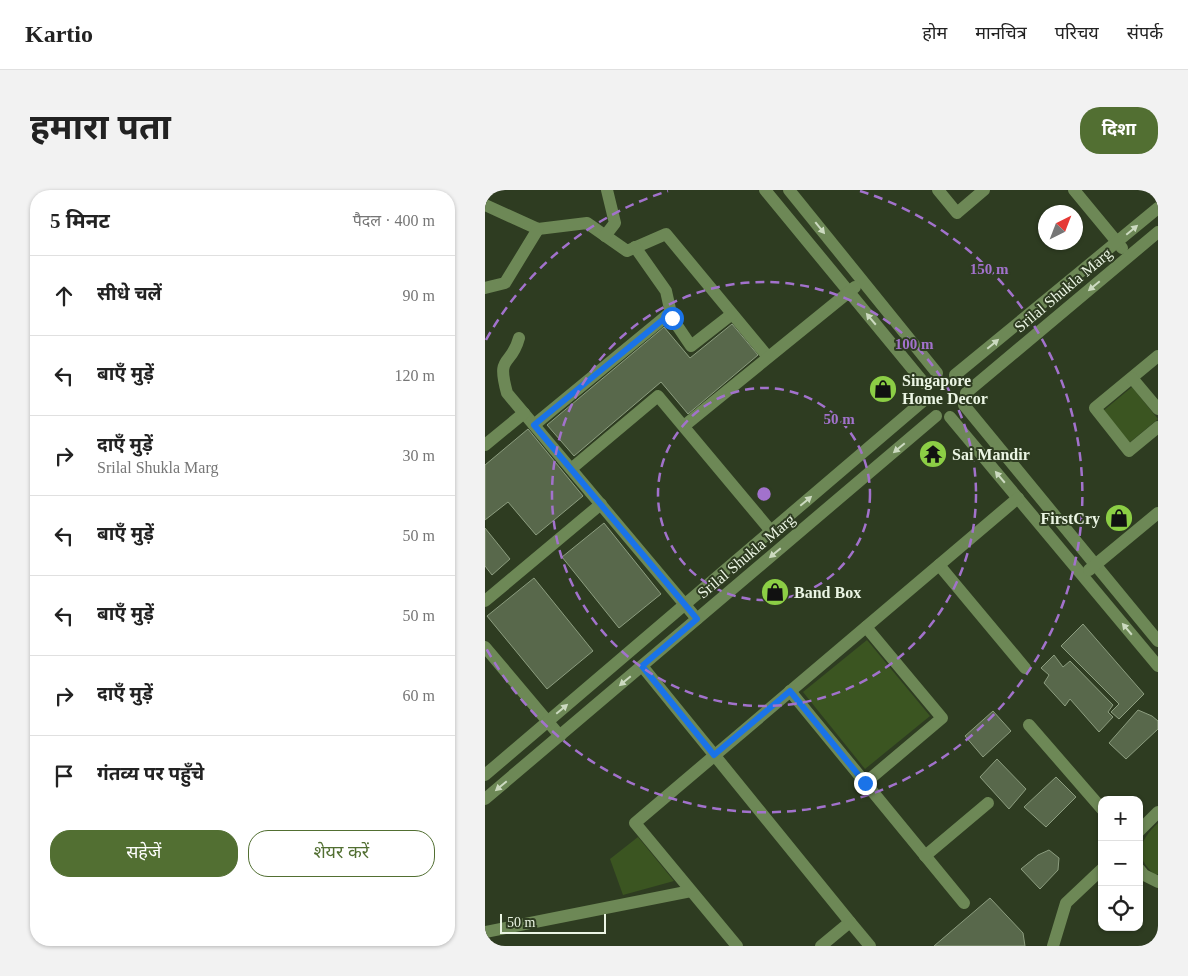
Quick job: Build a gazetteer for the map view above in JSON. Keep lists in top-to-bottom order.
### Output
{
  "streets": {
    "street": ["Srilal Shukla Marg"]
  },
  "places": {
    "shop": ["Singapore Home Decor", "FirstCry", "Band Box"],
    "temple": ["Sai Mandir"]
  },
  "scale_bar": "50 m",
  "north": "top right",
  "page": {
    "header": "Kartio",
    "nav": [
      "होम",
      "मानचित्र",
      "परिचय",
      "संपर्क"
    ],
    "buttons": [
      "दिशा",
      ["सहेजें", "शेयर करें"]
    ],
    "title": "हमारा पता",
    "heading": ["5 मिनट", "पैदल · 400 m"],
    "list": [
      ["सीधे चलें", "90 m"],
      ["बाएँ मुड़ें", "120 m"],
      ["दाएँ मुड़ें", "Srilal Shukla Marg", "30 m"],
      ["बाएँ मुड़ें", "50 m"],
      ["बाएँ मुड़ें", "50 m"],
      ["दाएँ मुड़ें", "60 m"],
      "गंतव्य पर पहुँचे"
    ],
    "map_buttons": ["+", "−"],
    "scale": "50 m"
  },
  "rings": ["150 m", "100 m", "50 m"]
}
